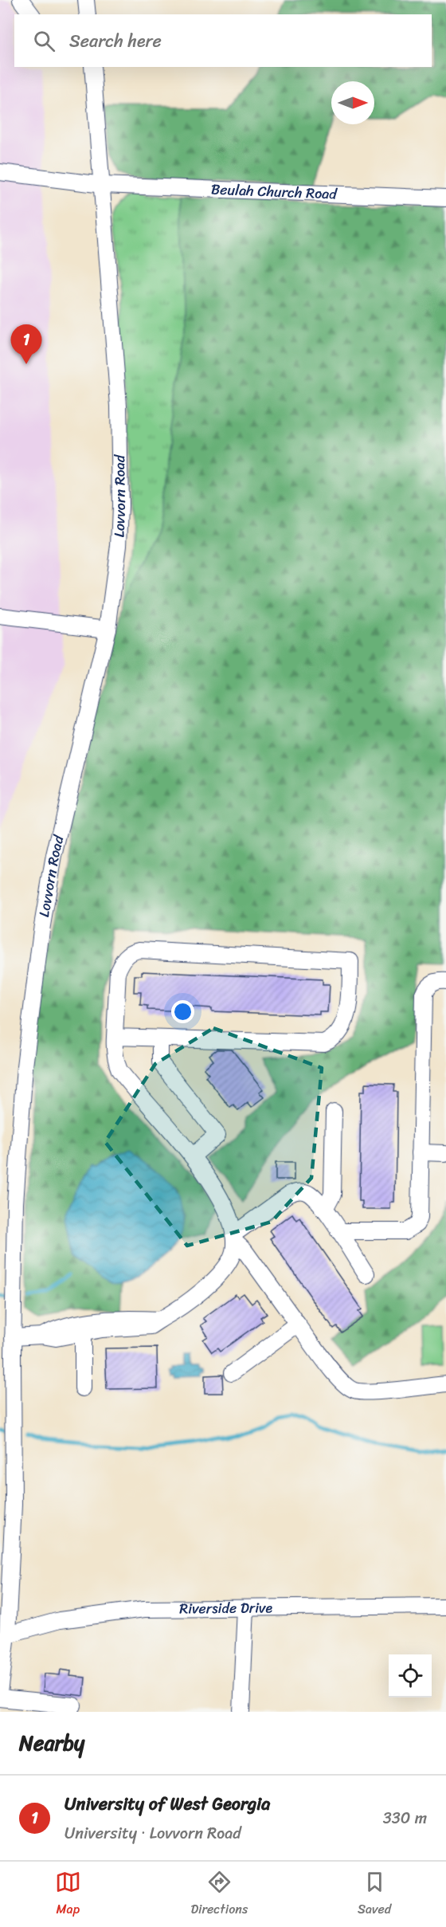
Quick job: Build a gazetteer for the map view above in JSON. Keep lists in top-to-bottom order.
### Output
{
  "streets": {
    "street": ["Beulah Church Road", "Lovvorn Road", "Riverside Drive"]
  },
  "crossings": [
    ["Beulah Church Road", "Lovvorn Road"],
    ["Lovvorn Road", "Riverside Drive"]
  ],
  "north": "right",
  "page": {
    "search": "Search here",
    "pins": "1",
    "heading": "Nearby",
    "list": [
      {
        "mark": "1",
        "name": "University of West Georgia",
        "note": "University · Lovvorn Road",
        "value": "330 m"
      }
    ],
    "nav": ["Map", "Directions", "Saved"]
  }
}
